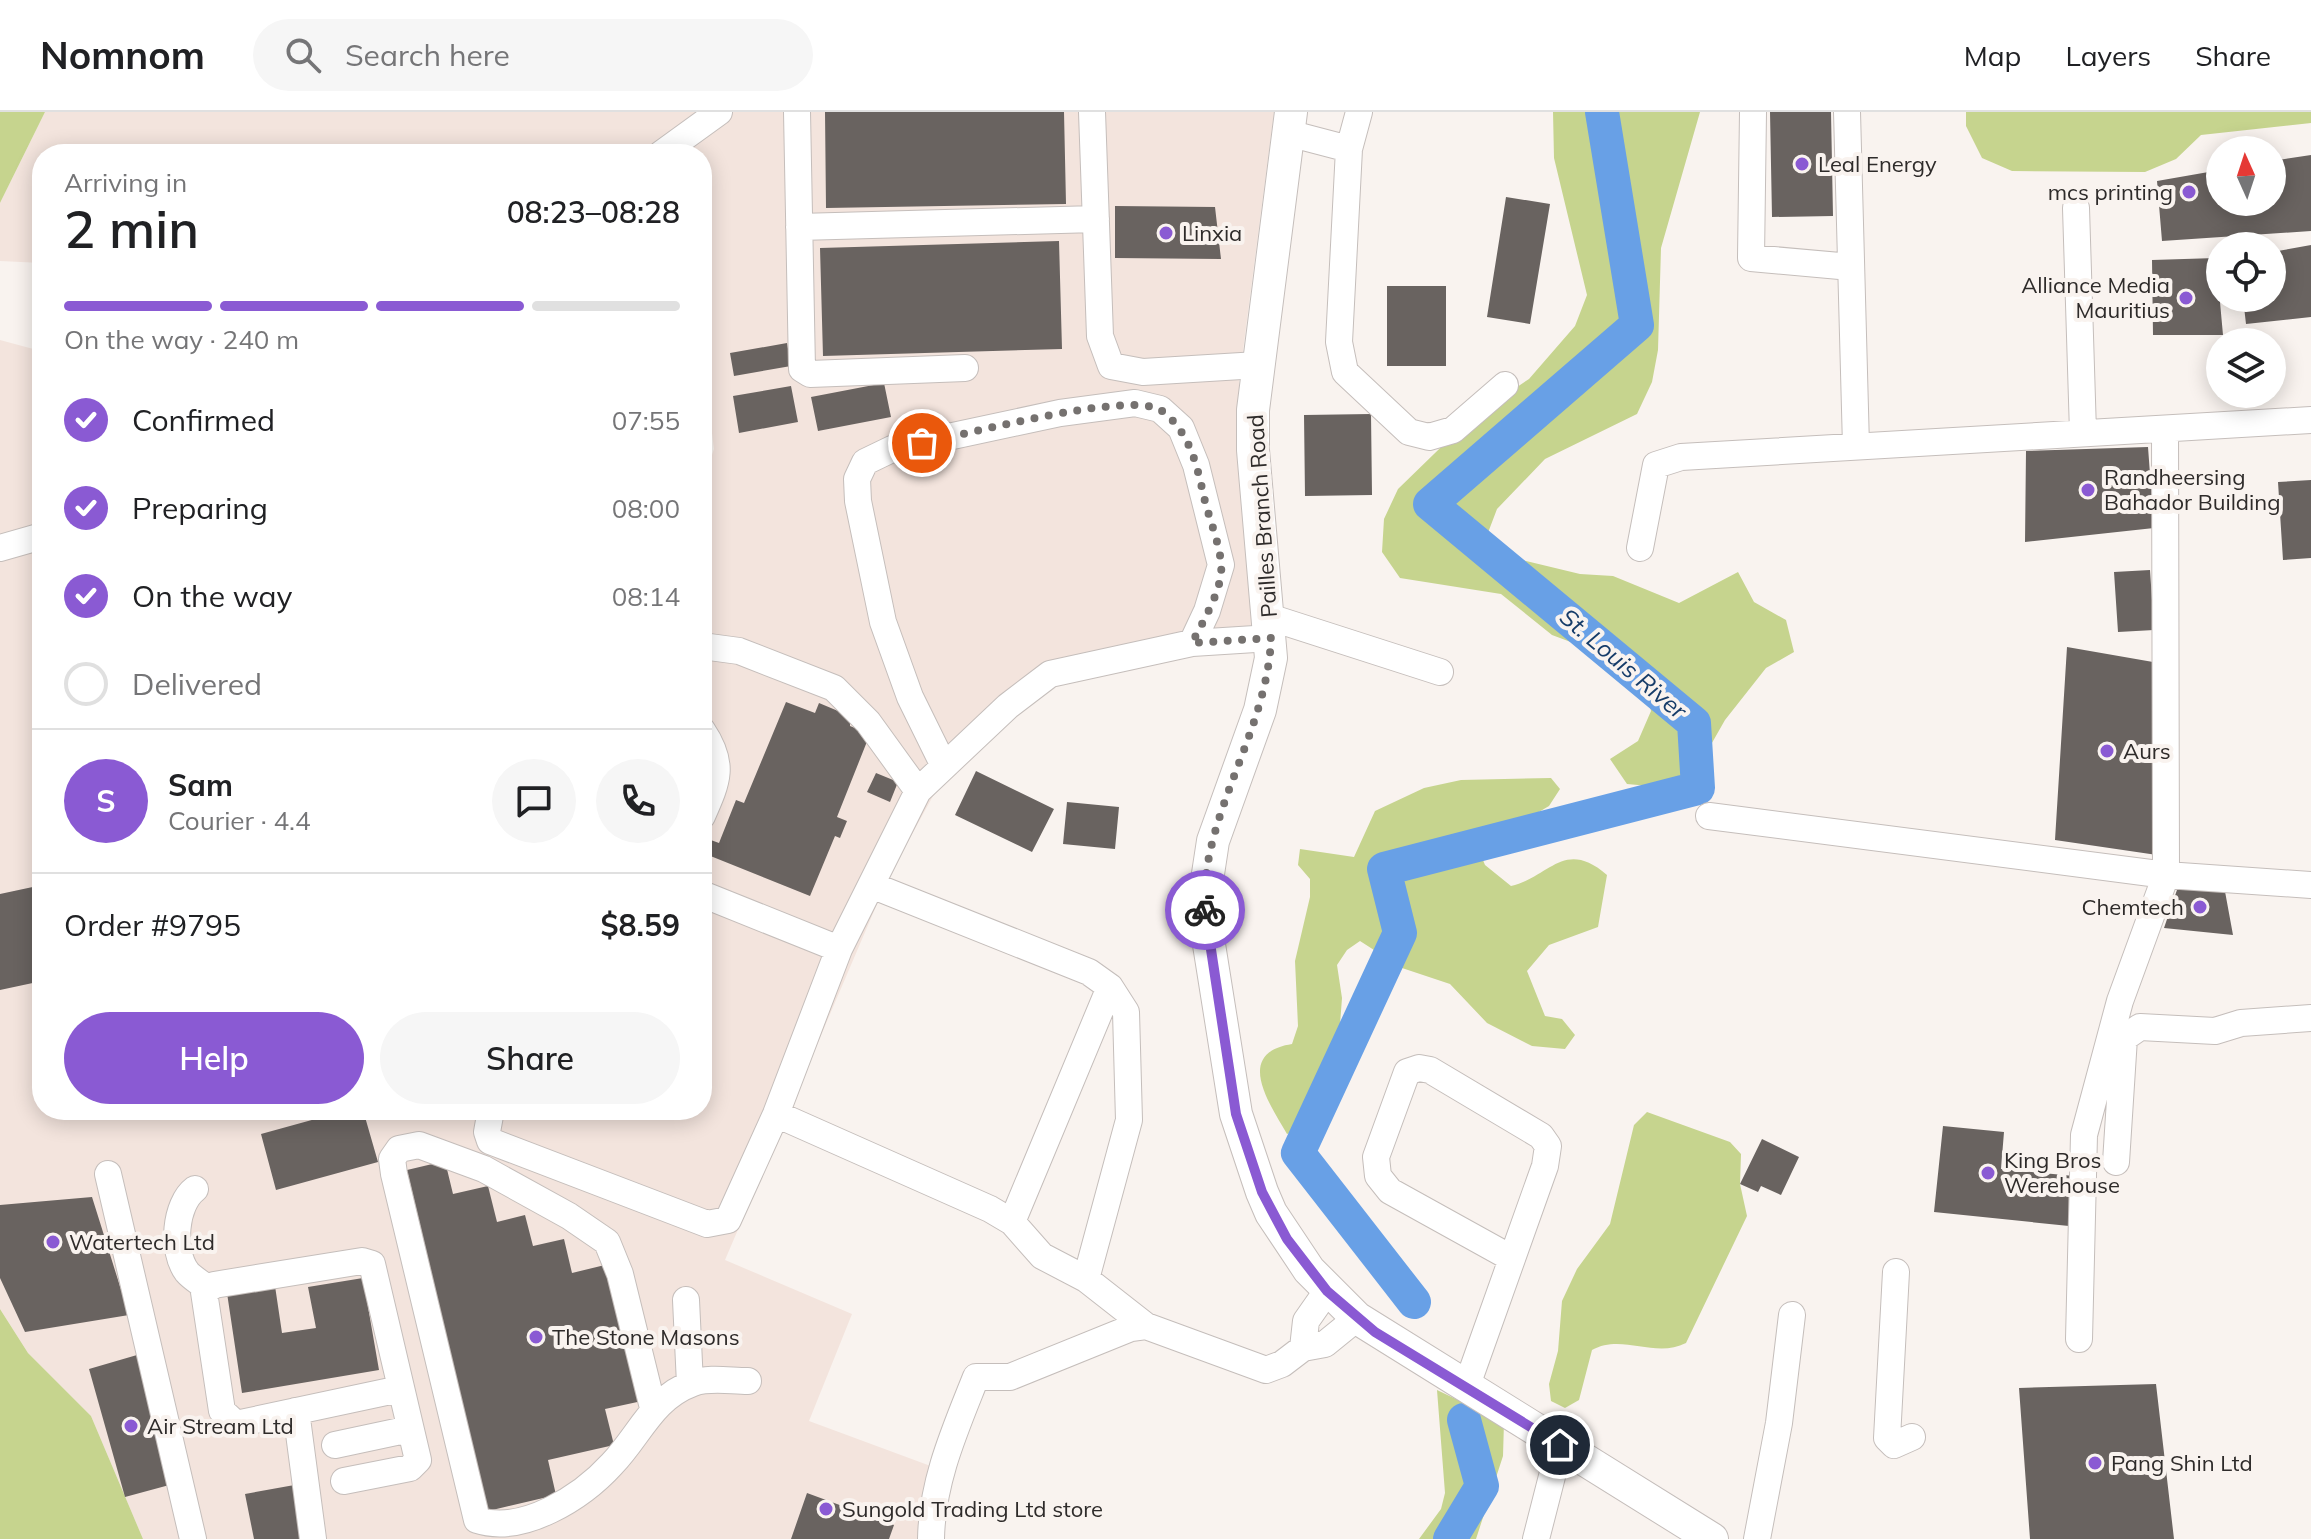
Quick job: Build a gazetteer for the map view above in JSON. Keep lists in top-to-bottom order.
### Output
{
  "streets": {
    "main road": ["Pailles Branch Road"]
  },
  "water": ["St. Louis River"],
  "places": [
    "Leal Energy",
    "mcs printing",
    "Linxia",
    "Alliance Media Mauritius",
    "Randheersing Bahador Building",
    "Aurs",
    "Chemtech",
    "King Bros Werehouse",
    "Watertech Ltd",
    "The Stone Masons",
    "Air Stream Ltd",
    "Pang Shin Ltd",
    "Sungold Trading Ltd store"
  ],
  "north": "top",
  "page": {
    "header": "Nomnom",
    "search": "Search here",
    "nav": ["Map", "Layers", "Share"],
    "heading": ["2 min", "Arriving in", "08:23–08:28"],
    "panel": [
      "Sam",
      "Courier · 4.4",
      "Order #9795",
      "$8.59"
    ],
    "bar": "On the way · 240 m",
    "list": [
      ["Confirmed", "07:55"],
      ["Preparing", "08:00"],
      ["On the way", "08:14"],
      "Delivered"
    ],
    "round": "S",
    "buttons": ["Help", "Share"]
  }
}
